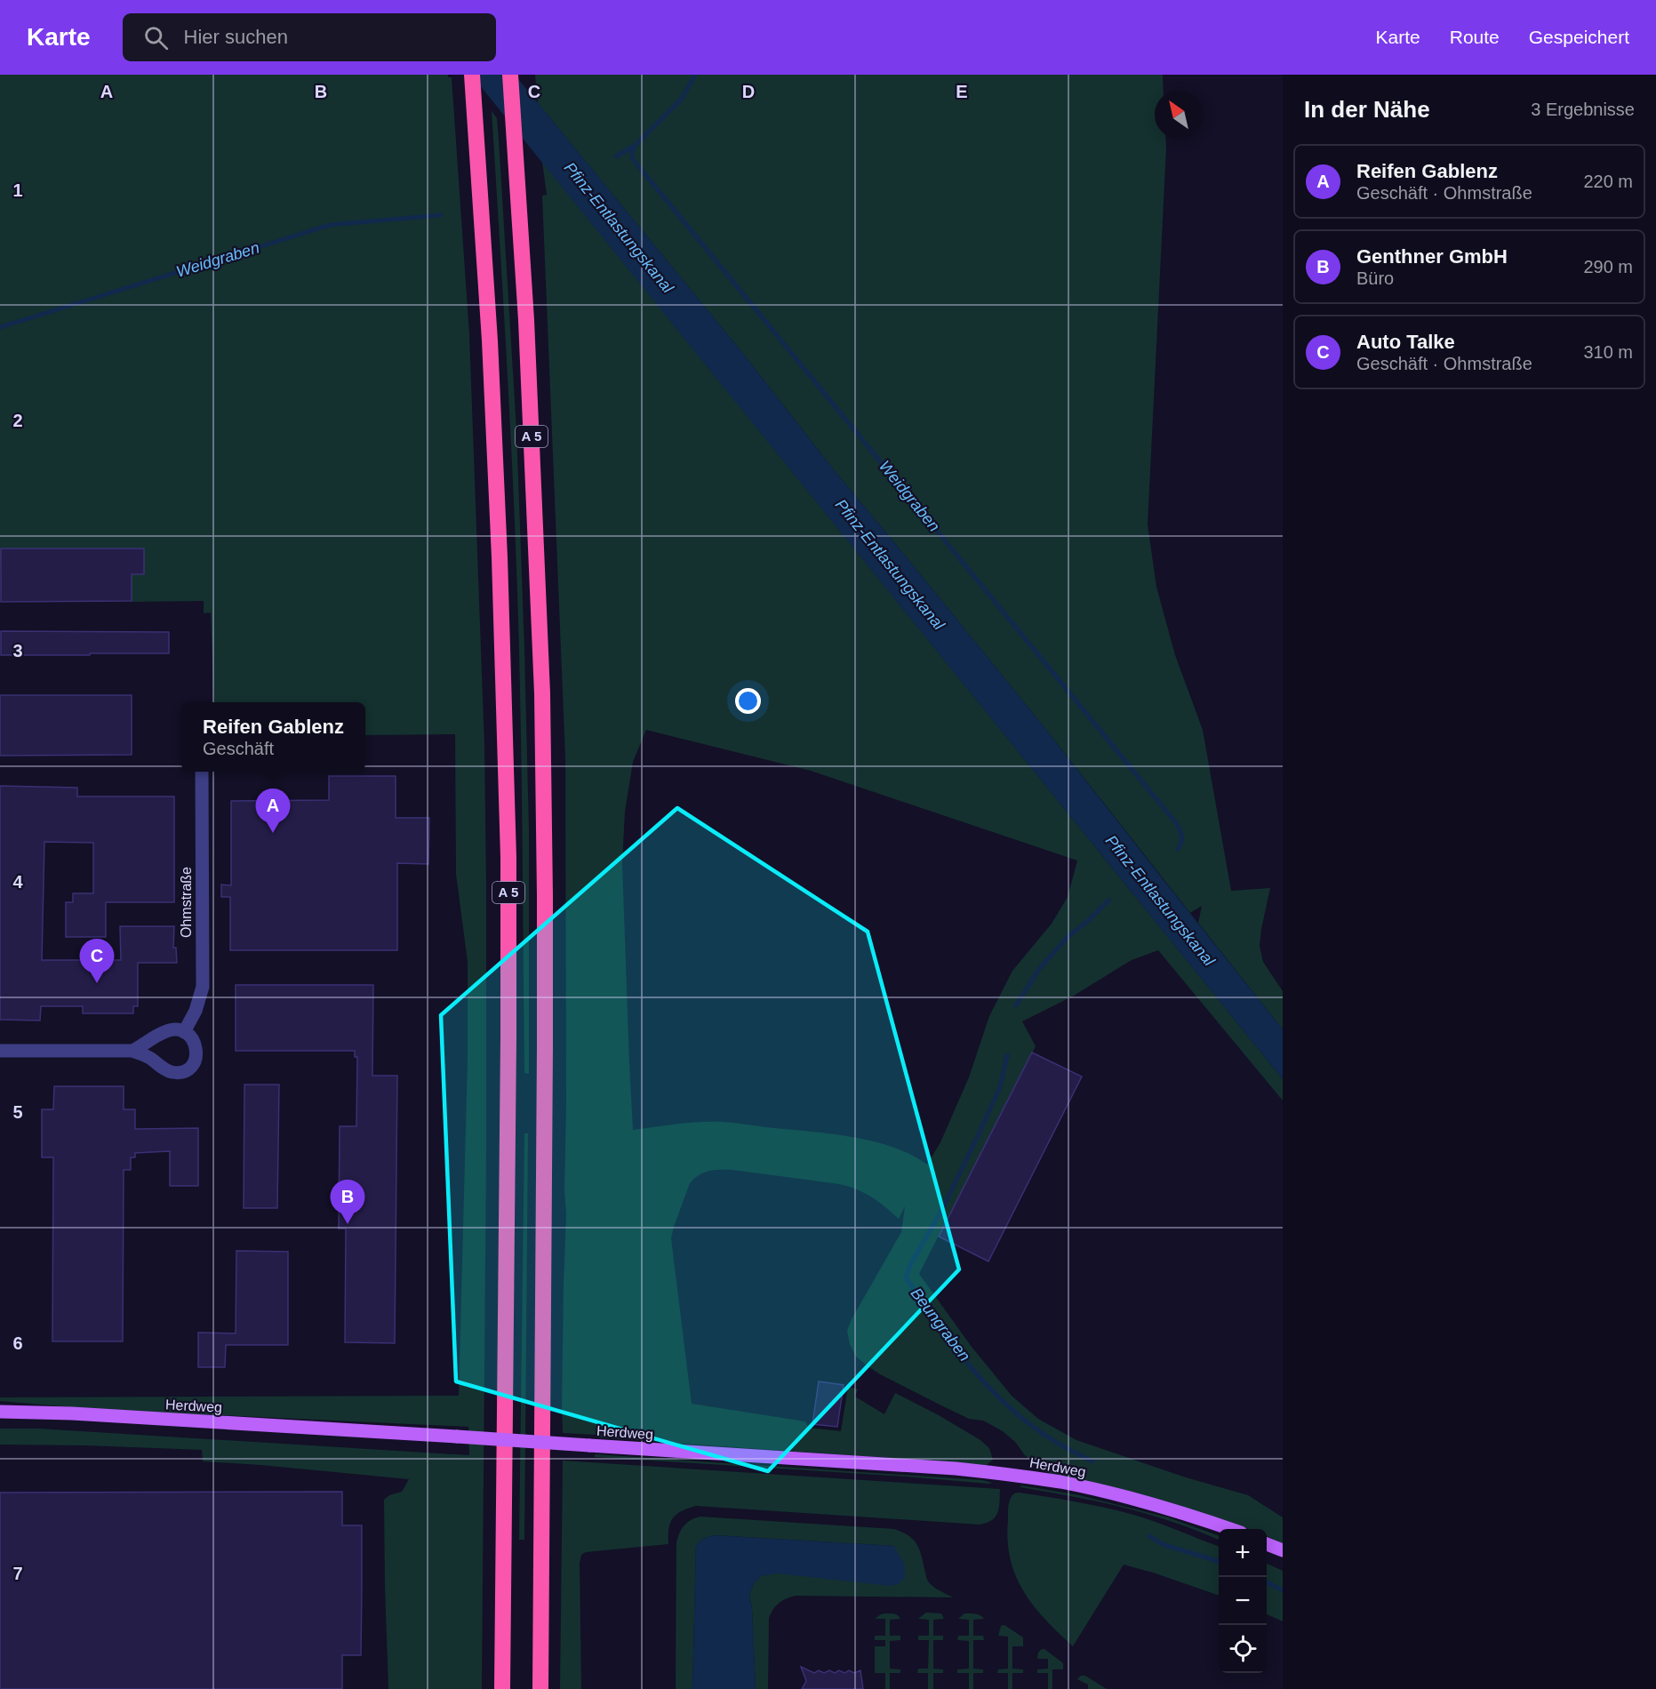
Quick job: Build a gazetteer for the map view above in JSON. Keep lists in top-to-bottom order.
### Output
{
  "streets": {
    "highway": ["A 5"],
    "main road": ["Herdweg"],
    "street": ["Ohmstraße"]
  },
  "water": ["Pfinz-Entlastungskanal", "Weidgraben", "Beungraben"],
  "north": "top left",
  "page": {
    "header": "Karte",
    "search": "Hier suchen",
    "nav": ["Karte", "Route", "Gespeichert"],
    "heading": ["In der Nähe", "3 Ergebnisse"],
    "list": [
      {
        "mark": "A",
        "name": "Reifen Gablenz",
        "note": "Geschäft · Ohmstraße",
        "value": "220 m"
      },
      {
        "mark": "B",
        "name": "Genthner GmbH",
        "note": "Büro",
        "value": "290 m"
      },
      {
        "mark": "C",
        "name": "Auto Talke",
        "note": "Geschäft · Ohmstraße",
        "value": "310 m"
      }
    ],
    "popup": ["Reifen Gablenz", "Geschäft"],
    "pins": ["A", "C", "B"],
    "map_buttons": ["+", "−"]
  },
  "grid": {
    "columns": [
      "A",
      "B",
      "C",
      "D",
      "E"
    ],
    "rows": [
      "1",
      "2",
      "3",
      "4",
      "5",
      "6",
      "7"
    ]
  }
}
